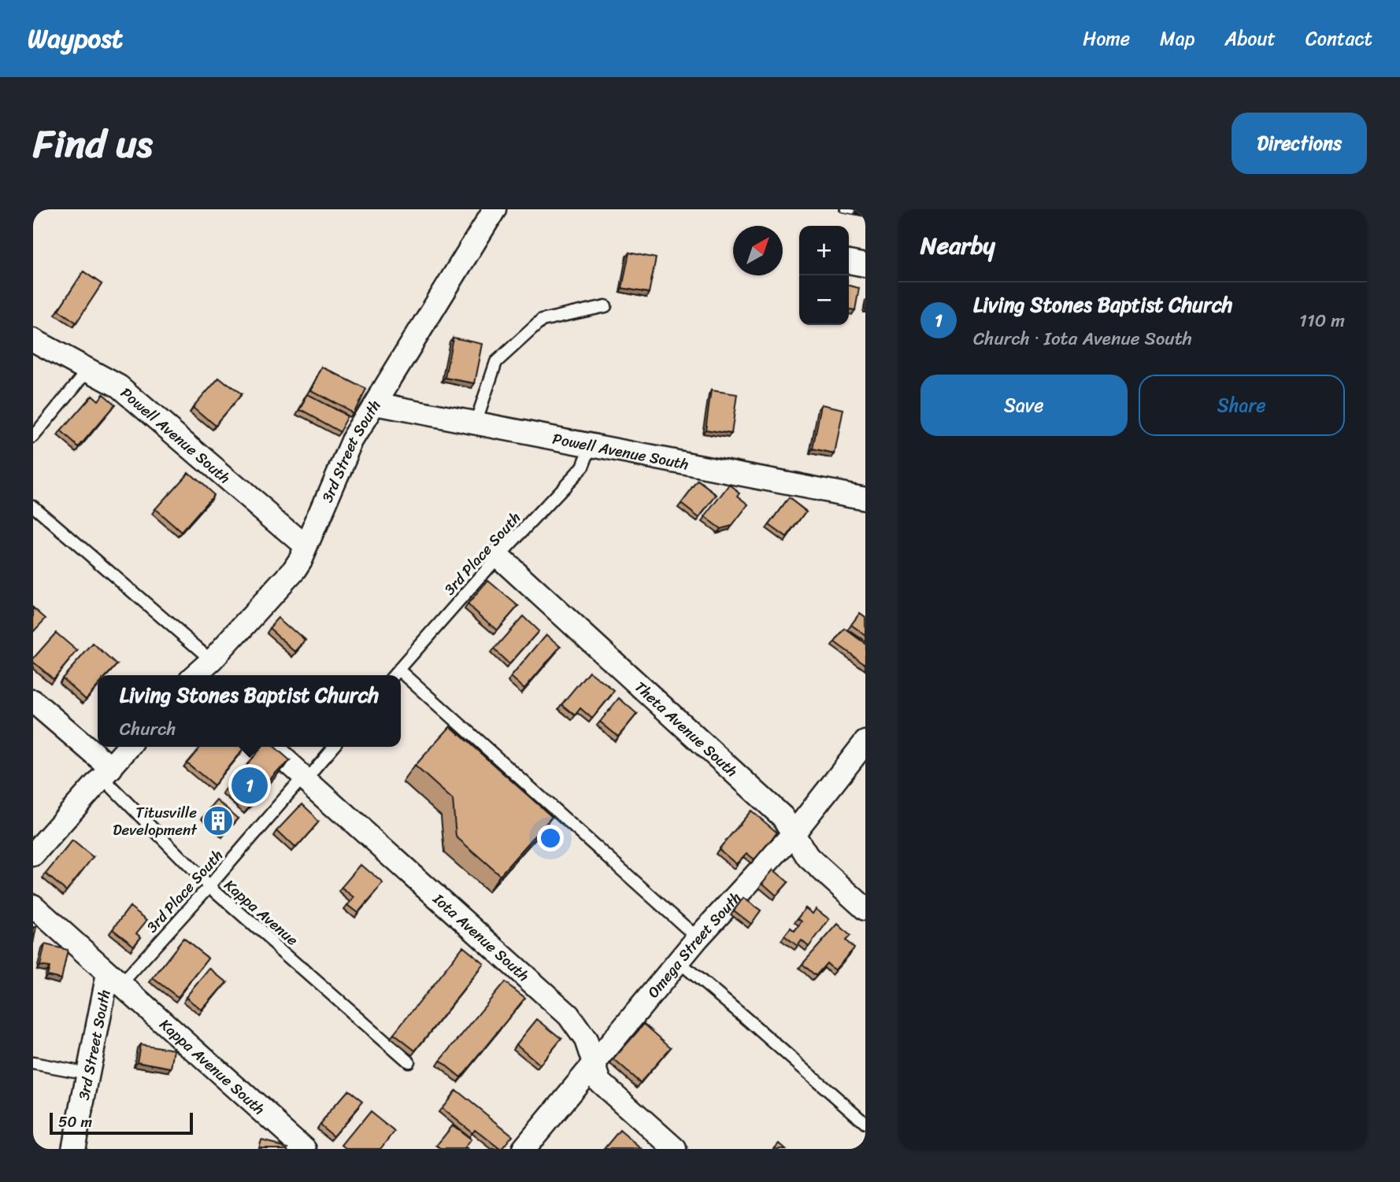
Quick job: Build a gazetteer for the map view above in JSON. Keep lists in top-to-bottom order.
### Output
{
  "streets": {
    "street": [
      "Powell Avenue South",
      "3rd Street South",
      "Theta Avenue South",
      "Iota Avenue South",
      "Omega Street South",
      "Kappa Avenue South"
    ],
    "lane": ["3rd Place South", "Kappa Avenue"]
  },
  "crossings": [
    ["Powell Avenue South", "3rd Street South"],
    ["Powell Avenue South", "3rd Place South"],
    ["3rd Street South", "3rd Place South"],
    ["3rd Street South", "Kappa Avenue South"],
    ["3rd Place South", "Theta Avenue South"],
    ["3rd Place South", "Kappa Avenue"],
    ["3rd Place South", "Iota Avenue South"],
    ["3rd Place South", "Kappa Avenue South"],
    ["Theta Avenue South", "Omega Street South"],
    ["Iota Avenue South", "Omega Street South"]
  ],
  "places": {
    "building": ["Titusville Development"]
  },
  "scale_bar": "50 m",
  "north": "top right",
  "page": {
    "header": "Waypost",
    "nav": [
      "Home",
      "Map",
      "About",
      "Contact"
    ],
    "title": "Find us",
    "buttons": [
      "Directions",
      ["Save", "Share"]
    ],
    "heading": "Nearby",
    "map_buttons": ["+", "−"],
    "list": [
      {
        "mark": "1",
        "name": "Living Stones Baptist Church",
        "note": "Church · Iota Avenue South",
        "value": "110 m"
      }
    ],
    "popup": ["Living Stones Baptist Church", "Church"],
    "pins": "1",
    "scale": "50 m"
  }
}
